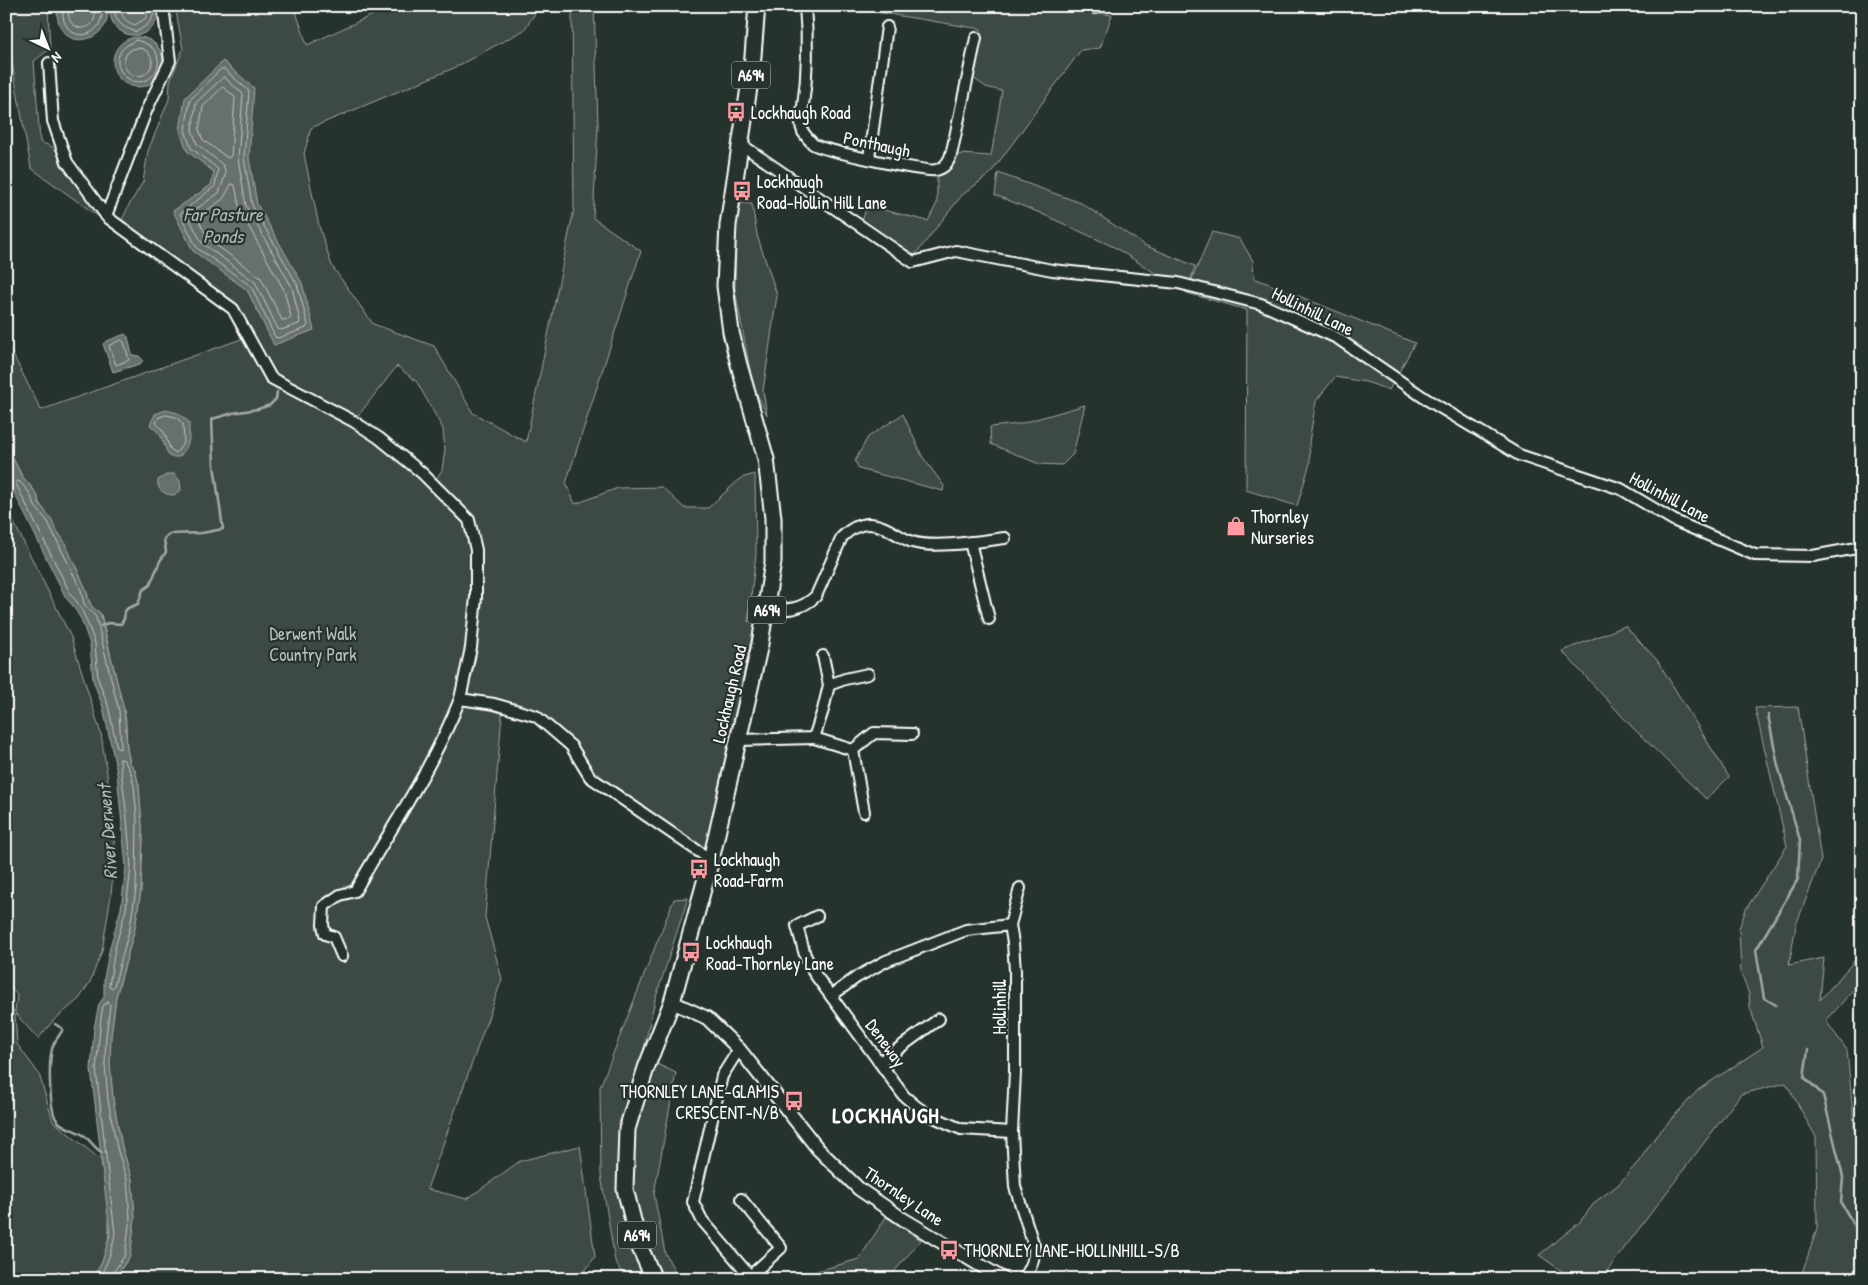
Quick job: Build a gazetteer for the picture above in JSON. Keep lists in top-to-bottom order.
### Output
{
  "streets": {
    "main road": ["A694", "Lockhaugh Road"],
    "street": [
      "Ponthaugh",
      "Hollinhill Lane",
      "Hollinhill",
      "Deneway",
      "Thornley Lane"
    ]
  },
  "crossings": [
    ["A694", "Hollinhill Lane"],
    ["A694", "Lockhaugh Road"],
    ["Hollinhill Lane", "Lockhaugh Road"],
    ["Lockhaugh Road", "Thornley Lane"],
    ["Hollinhill", "Deneway"]
  ],
  "districts": ["LOCKHAUGH"],
  "water": ["Far Pasture Ponds", "River Derwent"],
  "parks": ["Derwent Walk Country Park"],
  "places": {
    "bus stop": [
      "Lockhaugh Road",
      "Lockhaugh Road-Hollin Hill Lane",
      "Lockhaugh Road-Farm",
      "Lockhaugh Road-Thornley Lane",
      "THORNLEY LANE-GLAMIS CRESCENT-N/B",
      "THORNLEY LANE-HOLLINHILL-S/B"
    ],
    "shop": ["Thornley Nurseries"]
  },
  "north": "bottom right"
}
